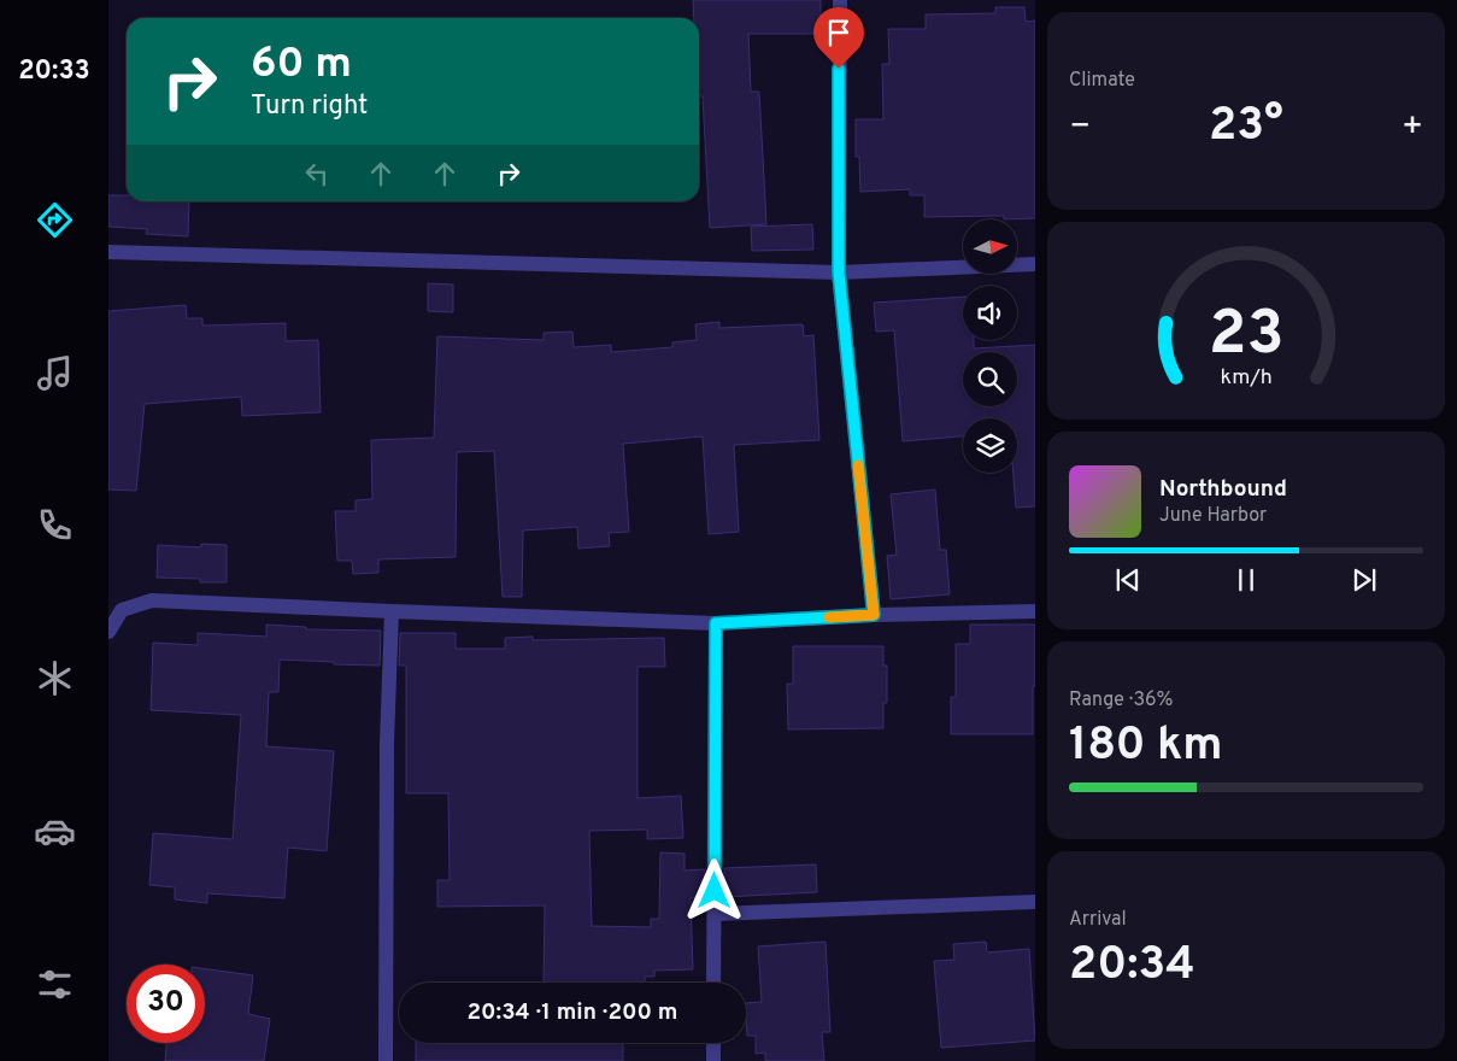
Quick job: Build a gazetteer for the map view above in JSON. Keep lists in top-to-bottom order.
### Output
{
  "north": "right",
  "page": {
    "tabs": "20:33",
    "tile": [
      "Climate",
      ["Range · 36%", "180 km"],
      ["Arrival", "20:34"]
    ],
    "turn": ["60 m", "Turn right"],
    "heat": ["−", "23°", "+"],
    "song": ["Northbound", "June Harbor"],
    "limit": "30",
    "trip": "20:34 · 1 min · 200 m",
    "gauge": ["23", "km/h"]
  }
}
